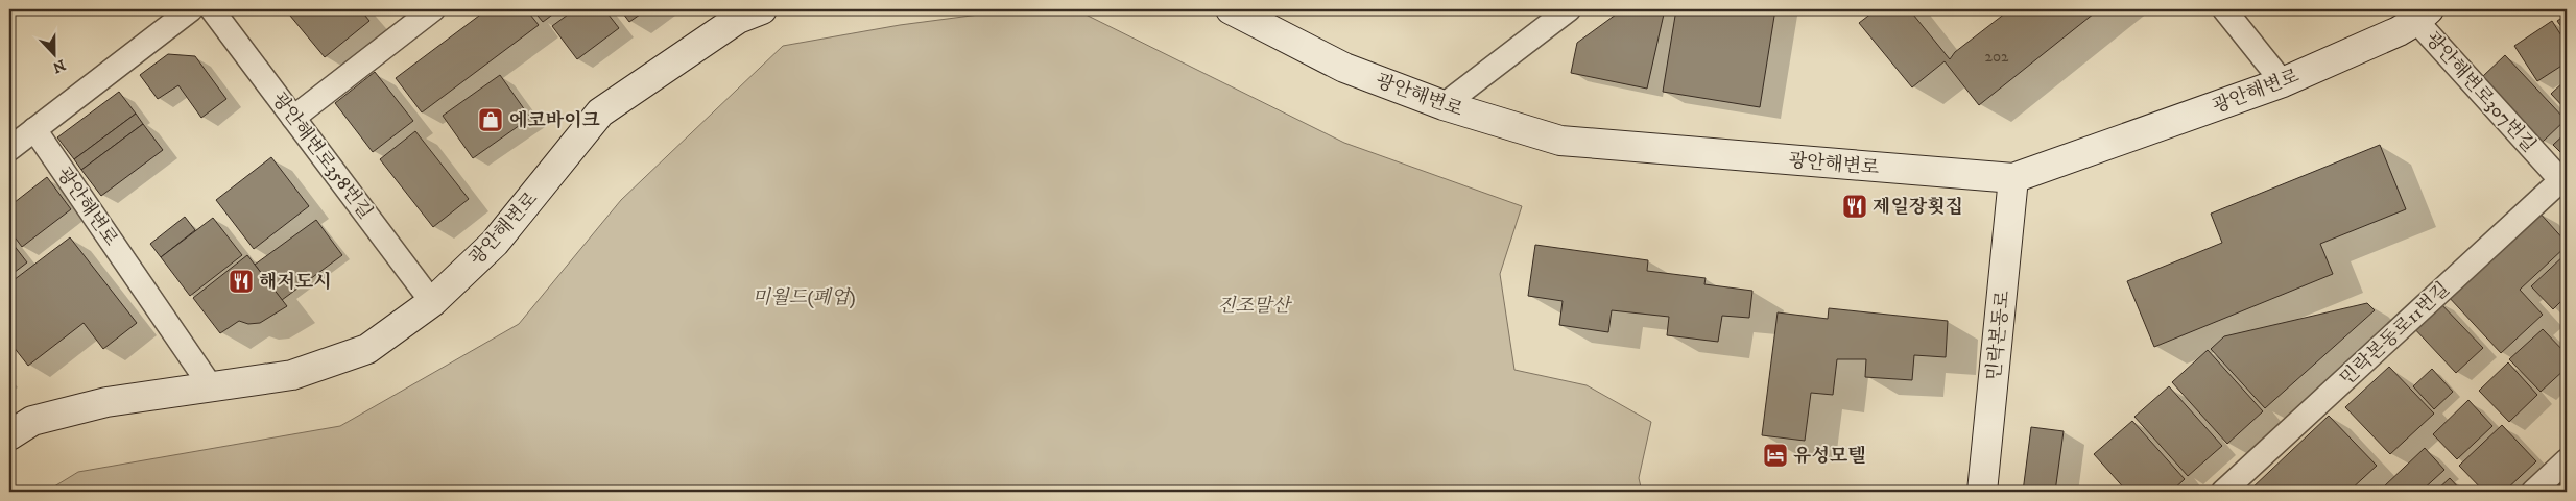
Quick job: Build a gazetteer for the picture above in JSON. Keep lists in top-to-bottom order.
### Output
{
  "streets": {
    "main road": ["광안해변로", "민락본동로"],
    "street": ["광안해변로307번길", "광안해변로358번길", "민락본동로11번길"]
  },
  "crossings": [
    ["광안해변로", "광안해변로307번길"],
    ["광안해변로", "광안해변로358번길"],
    ["광안해변로", "민락본동로"],
    ["광안해변로307번길", "민락본동로11번길"]
  ],
  "parks": ["미월드(폐업)", "진조말산"],
  "places": {
    "shop": ["에코바이크"],
    "restaurant": ["제일장횟집", "해저도시"],
    "hotel": ["유성모텔"]
  },
  "house_numbers": ["202"],
  "north": "bottom"
}
